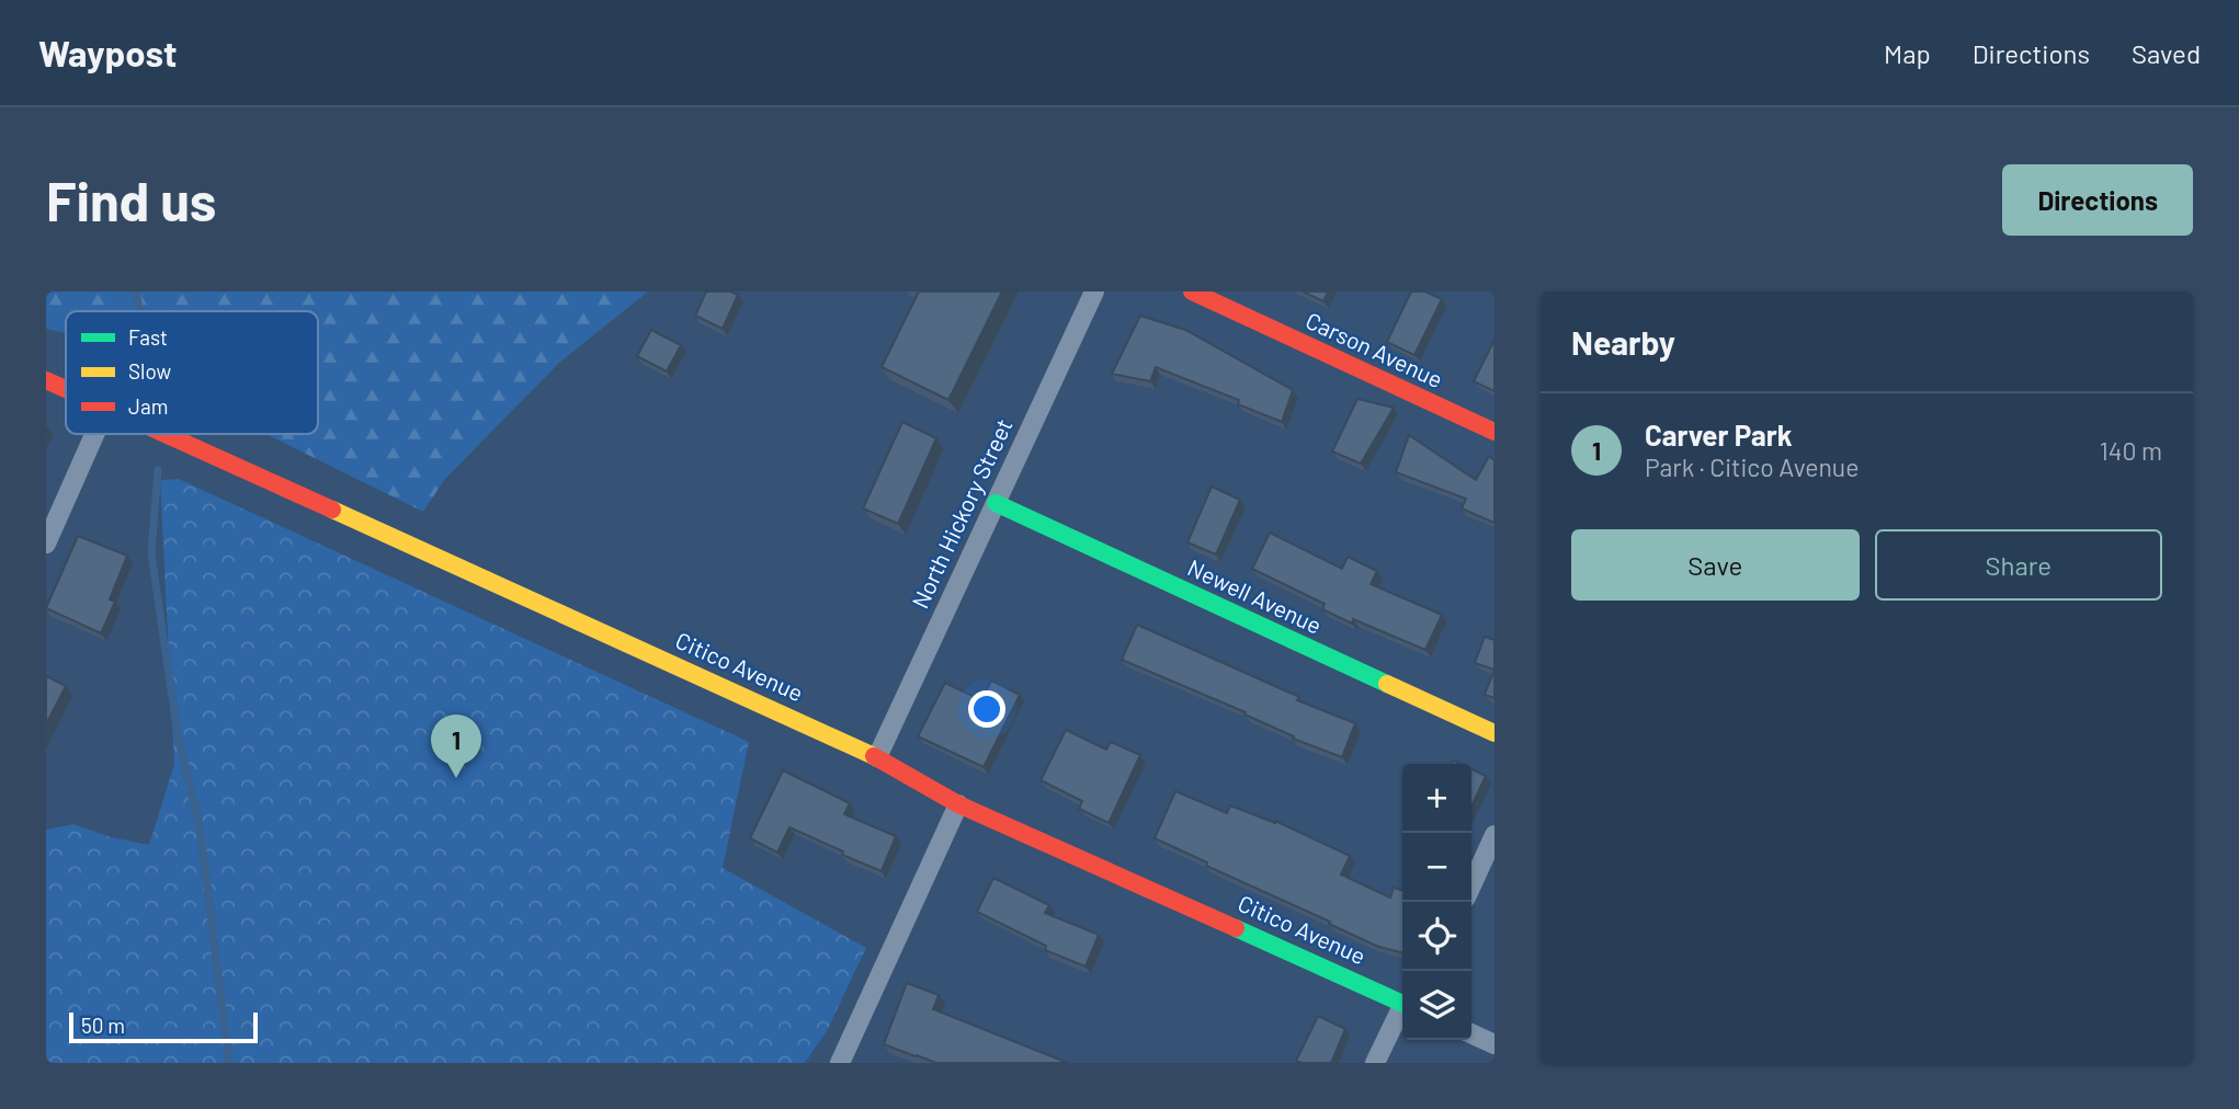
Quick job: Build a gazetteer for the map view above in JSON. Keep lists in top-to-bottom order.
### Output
{
  "streets": {
    "street": [
      "Carson Avenue",
      "North Hickory Street",
      "Newell Avenue",
      "Citico Avenue"
    ]
  },
  "crossings": [
    ["North Hickory Street", "Newell Avenue"],
    ["North Hickory Street", "Citico Avenue"]
  ],
  "legend": ["Fast", "Slow", "Jam"],
  "scale_bar": "50 m",
  "page": {
    "header": "Waypost",
    "nav": ["Map", "Directions", "Saved"],
    "buttons": [
      "Directions",
      ["Save", "Share"]
    ],
    "title": "Find us",
    "heading": "Nearby",
    "list": [
      {
        "mark": "1",
        "name": "Carver Park",
        "note": "Park · Citico Avenue",
        "value": "140 m"
      }
    ],
    "pins": "1",
    "map_buttons": ["+", "−"],
    "scale": "50 m"
  }
}
